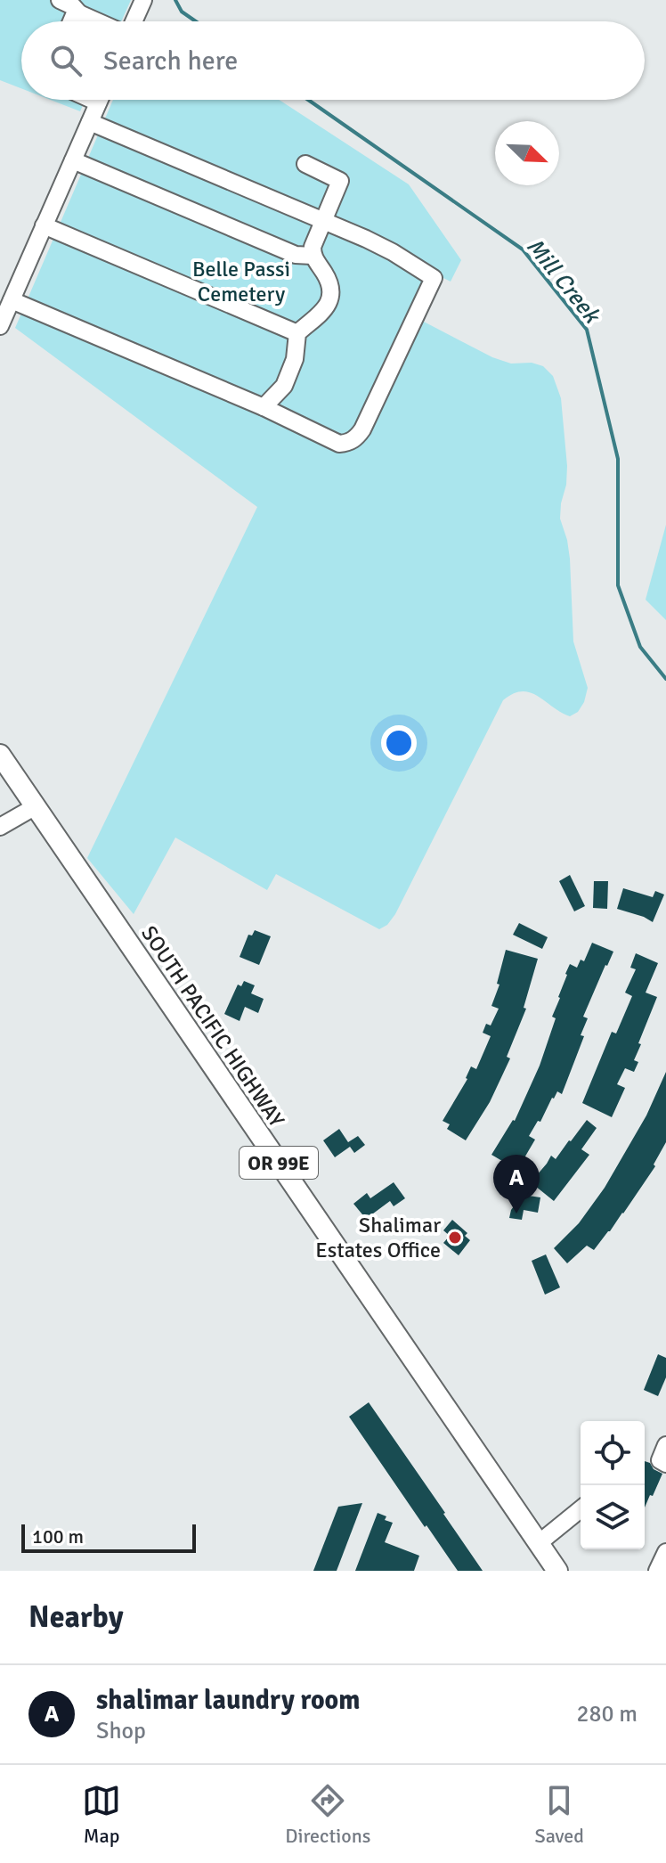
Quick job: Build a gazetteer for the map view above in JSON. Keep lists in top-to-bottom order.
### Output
{
  "streets": {
    "main road": ["SOUTH PACIFIC HIGHWAY", "OR 99E"]
  },
  "water": ["Mill Creek"],
  "parks": ["Belle Passi Cemetery"],
  "places": ["Shalimar Estates Office"],
  "scale_bar": "100 m",
  "north": "bottom right",
  "page": {
    "search": "Search here",
    "pins": "A",
    "scale": "100 m",
    "heading": "Nearby",
    "list": [
      {
        "mark": "A",
        "name": "shalimar laundry room",
        "note": "Shop",
        "value": "280 m"
      }
    ],
    "nav": ["Map", "Directions", "Saved"]
  }
}
